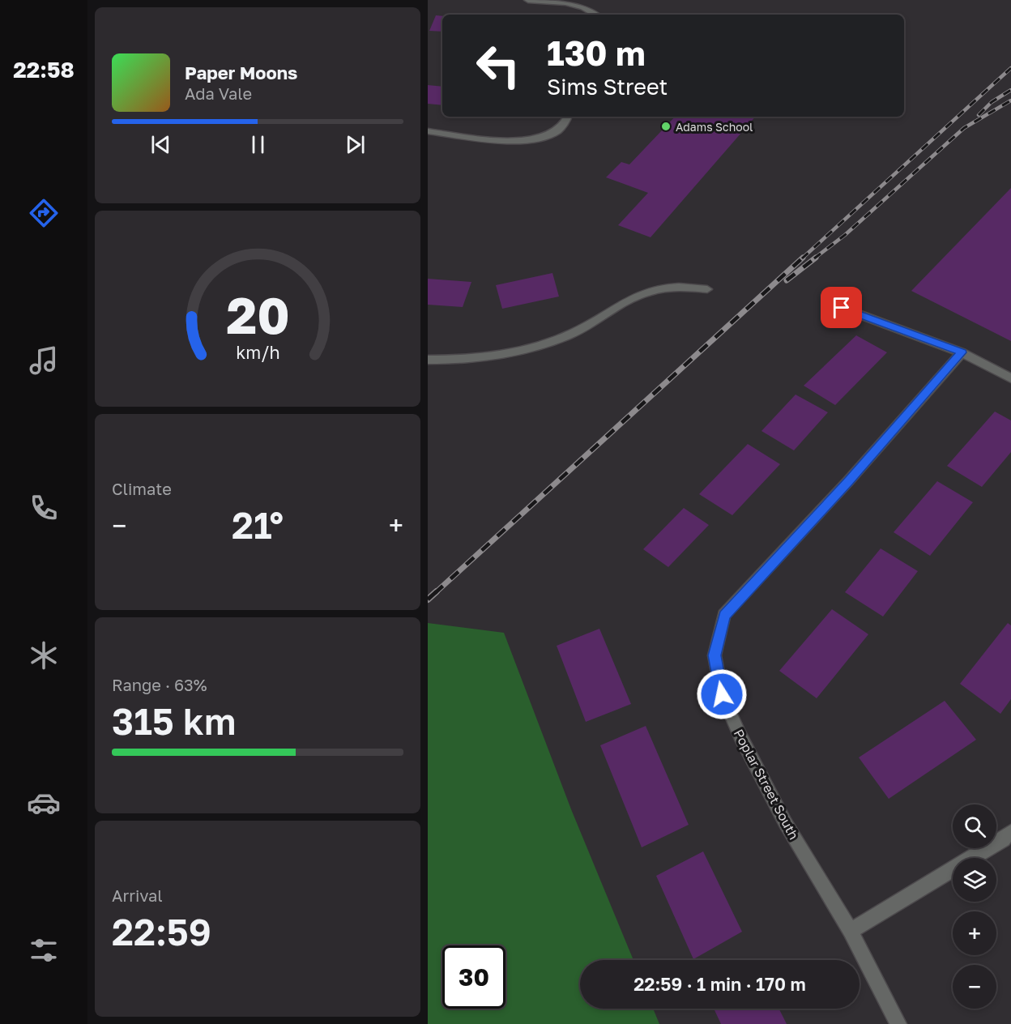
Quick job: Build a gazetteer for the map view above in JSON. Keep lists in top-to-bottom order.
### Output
{
  "streets": {
    "street": ["Poplar Street South"]
  },
  "places": ["Adams School"],
  "page": {
    "tabs": "22:58",
    "turn": ["130 m", "Sims Street"],
    "song": ["Paper Moons", "Ada Vale"],
    "tile": [
      "Climate",
      ["Range · 63%", "315 km"],
      ["Arrival", "22:59"]
    ],
    "heat": ["−", "21°", "+"],
    "map_buttons": ["+", "−"],
    "limit": "30",
    "trip": "22:59 · 1 min · 170 m",
    "gauge": ["20", "km/h"]
  }
}
